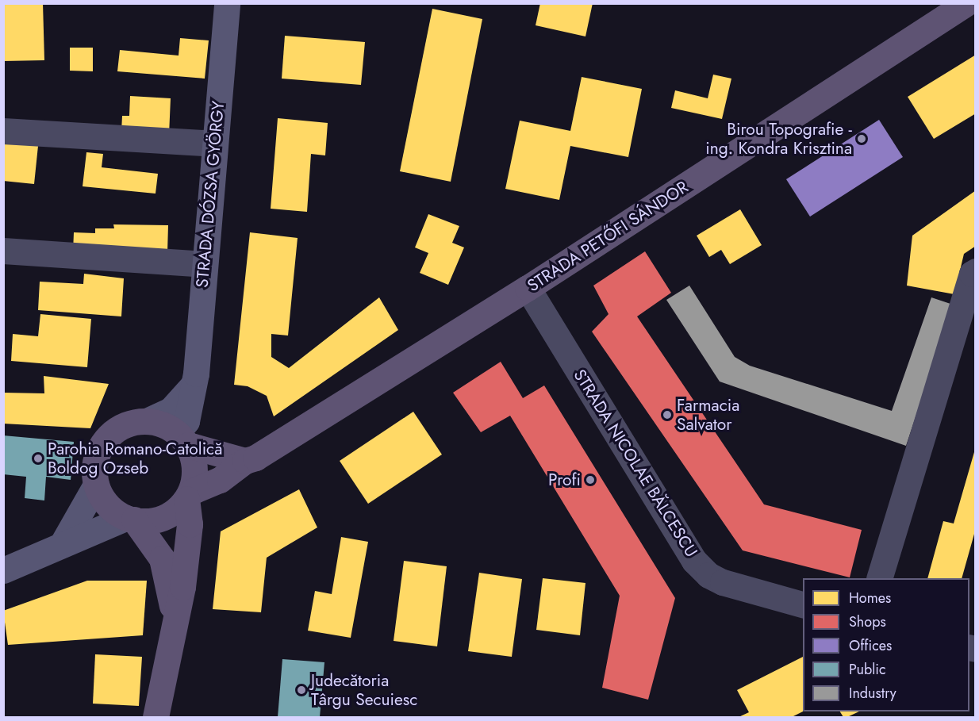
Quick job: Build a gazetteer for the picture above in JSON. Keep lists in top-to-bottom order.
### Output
{
  "streets": {
    "main road": ["STRADA DÓZSA GYÖRGY", "STRADA PETŐFI SÁNDOR"],
    "street": ["STRADA NICOLAE BĂLCESCU"]
  },
  "crossings": [
    ["STRADA DÓZSA GYÖRGY", "STRADA PETŐFI SÁNDOR"],
    ["STRADA PETŐFI SÁNDOR", "STRADA NICOLAE BĂLCESCU"]
  ],
  "places": [
    "Birou Topografie - ing. Kondra Krisztina",
    "Farmacia Salvator",
    "Parohia Romano-Catolică Boldog Ozseb",
    "Profi",
    "Judecătoria Târgu Secuiesc"
  ],
  "legend": [
    "Homes",
    "Shops",
    "Offices",
    "Public",
    "Industry"
  ]
}
